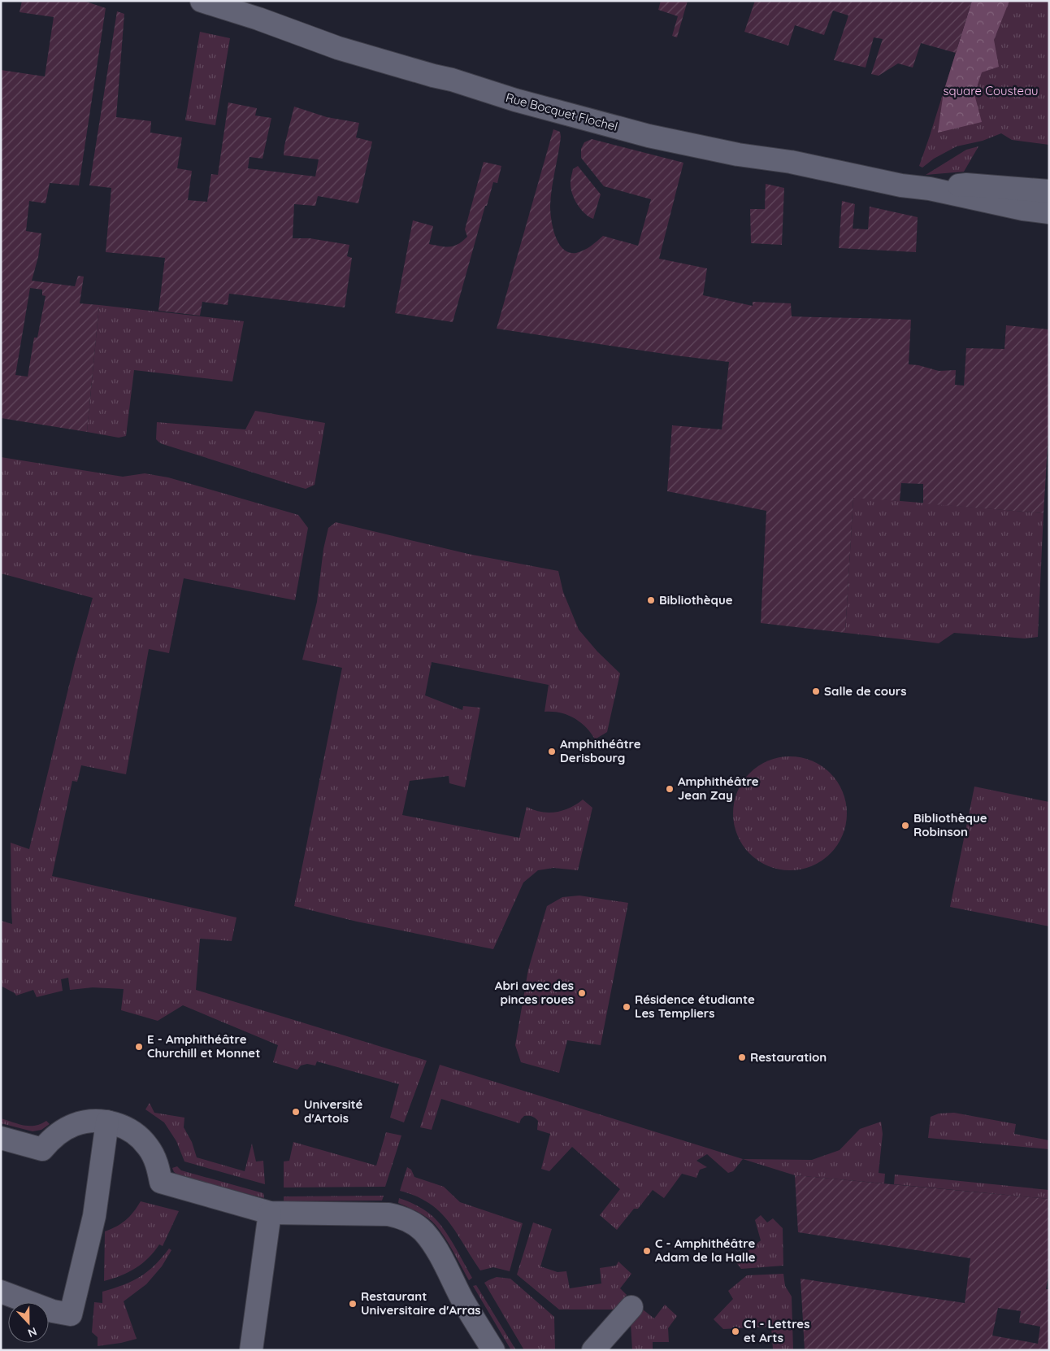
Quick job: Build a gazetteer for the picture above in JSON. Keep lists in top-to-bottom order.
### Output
{
  "streets": {
    "street": ["Rue Bocquet Flochel"]
  },
  "parks": ["square Cousteau"],
  "places": [
    "Bibliothèque",
    "Salle de cours",
    "Amphithéâtre Derisbourg",
    "Amphithéâtre Jean Zay",
    "Bibliothèque Robinson",
    "Abri avec des pinces roues",
    "Résidence étudiante Les Templiers",
    "E - Amphithéâtre Churchill et Monnet",
    "Restauration",
    "Université d'Artois",
    "C - Amphithéâtre Adam de la Halle",
    "Restaurant Universitaire d'Arras",
    "C1 - Lettres et Arts"
  ],
  "north": "bottom"
}
